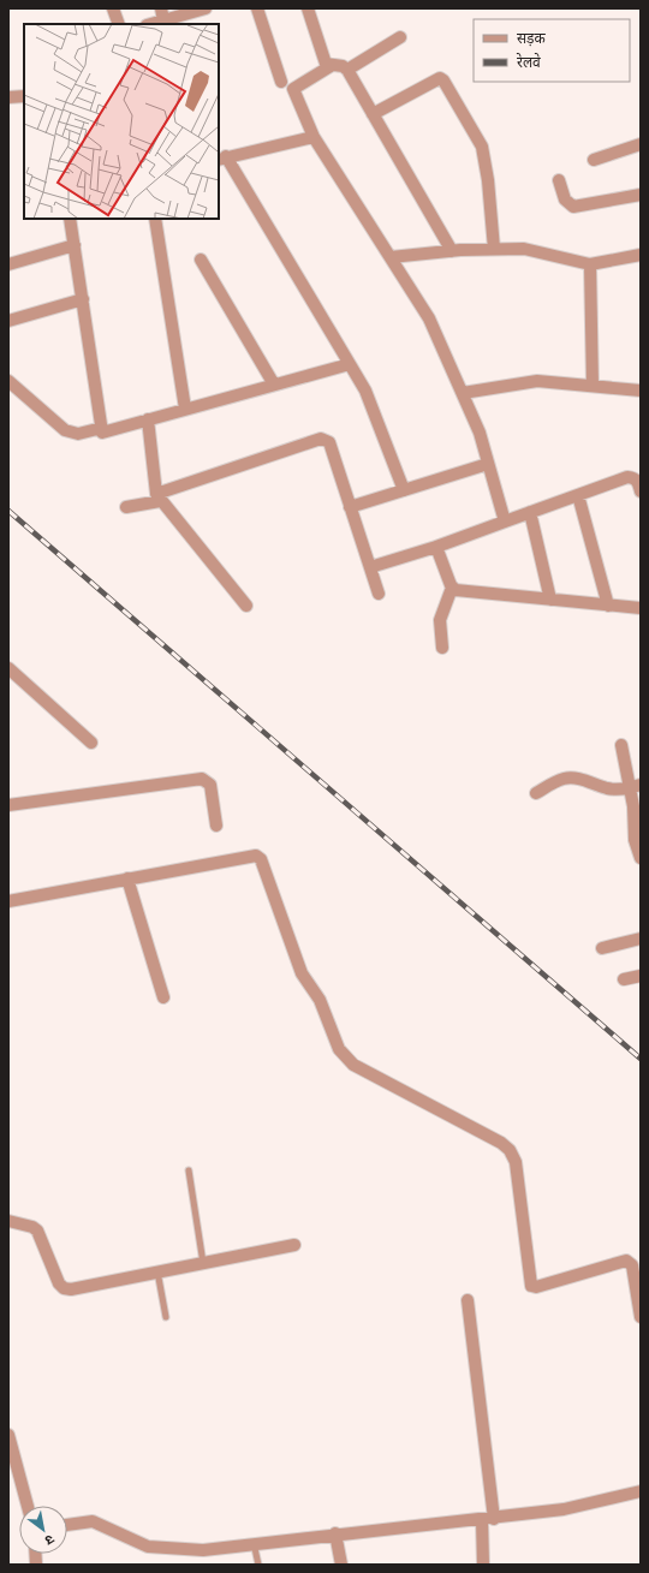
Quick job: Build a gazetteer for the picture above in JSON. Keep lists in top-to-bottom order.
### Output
{
  "legend": ["सड़क", "रेलवे"],
  "north": "bottom right"
}
